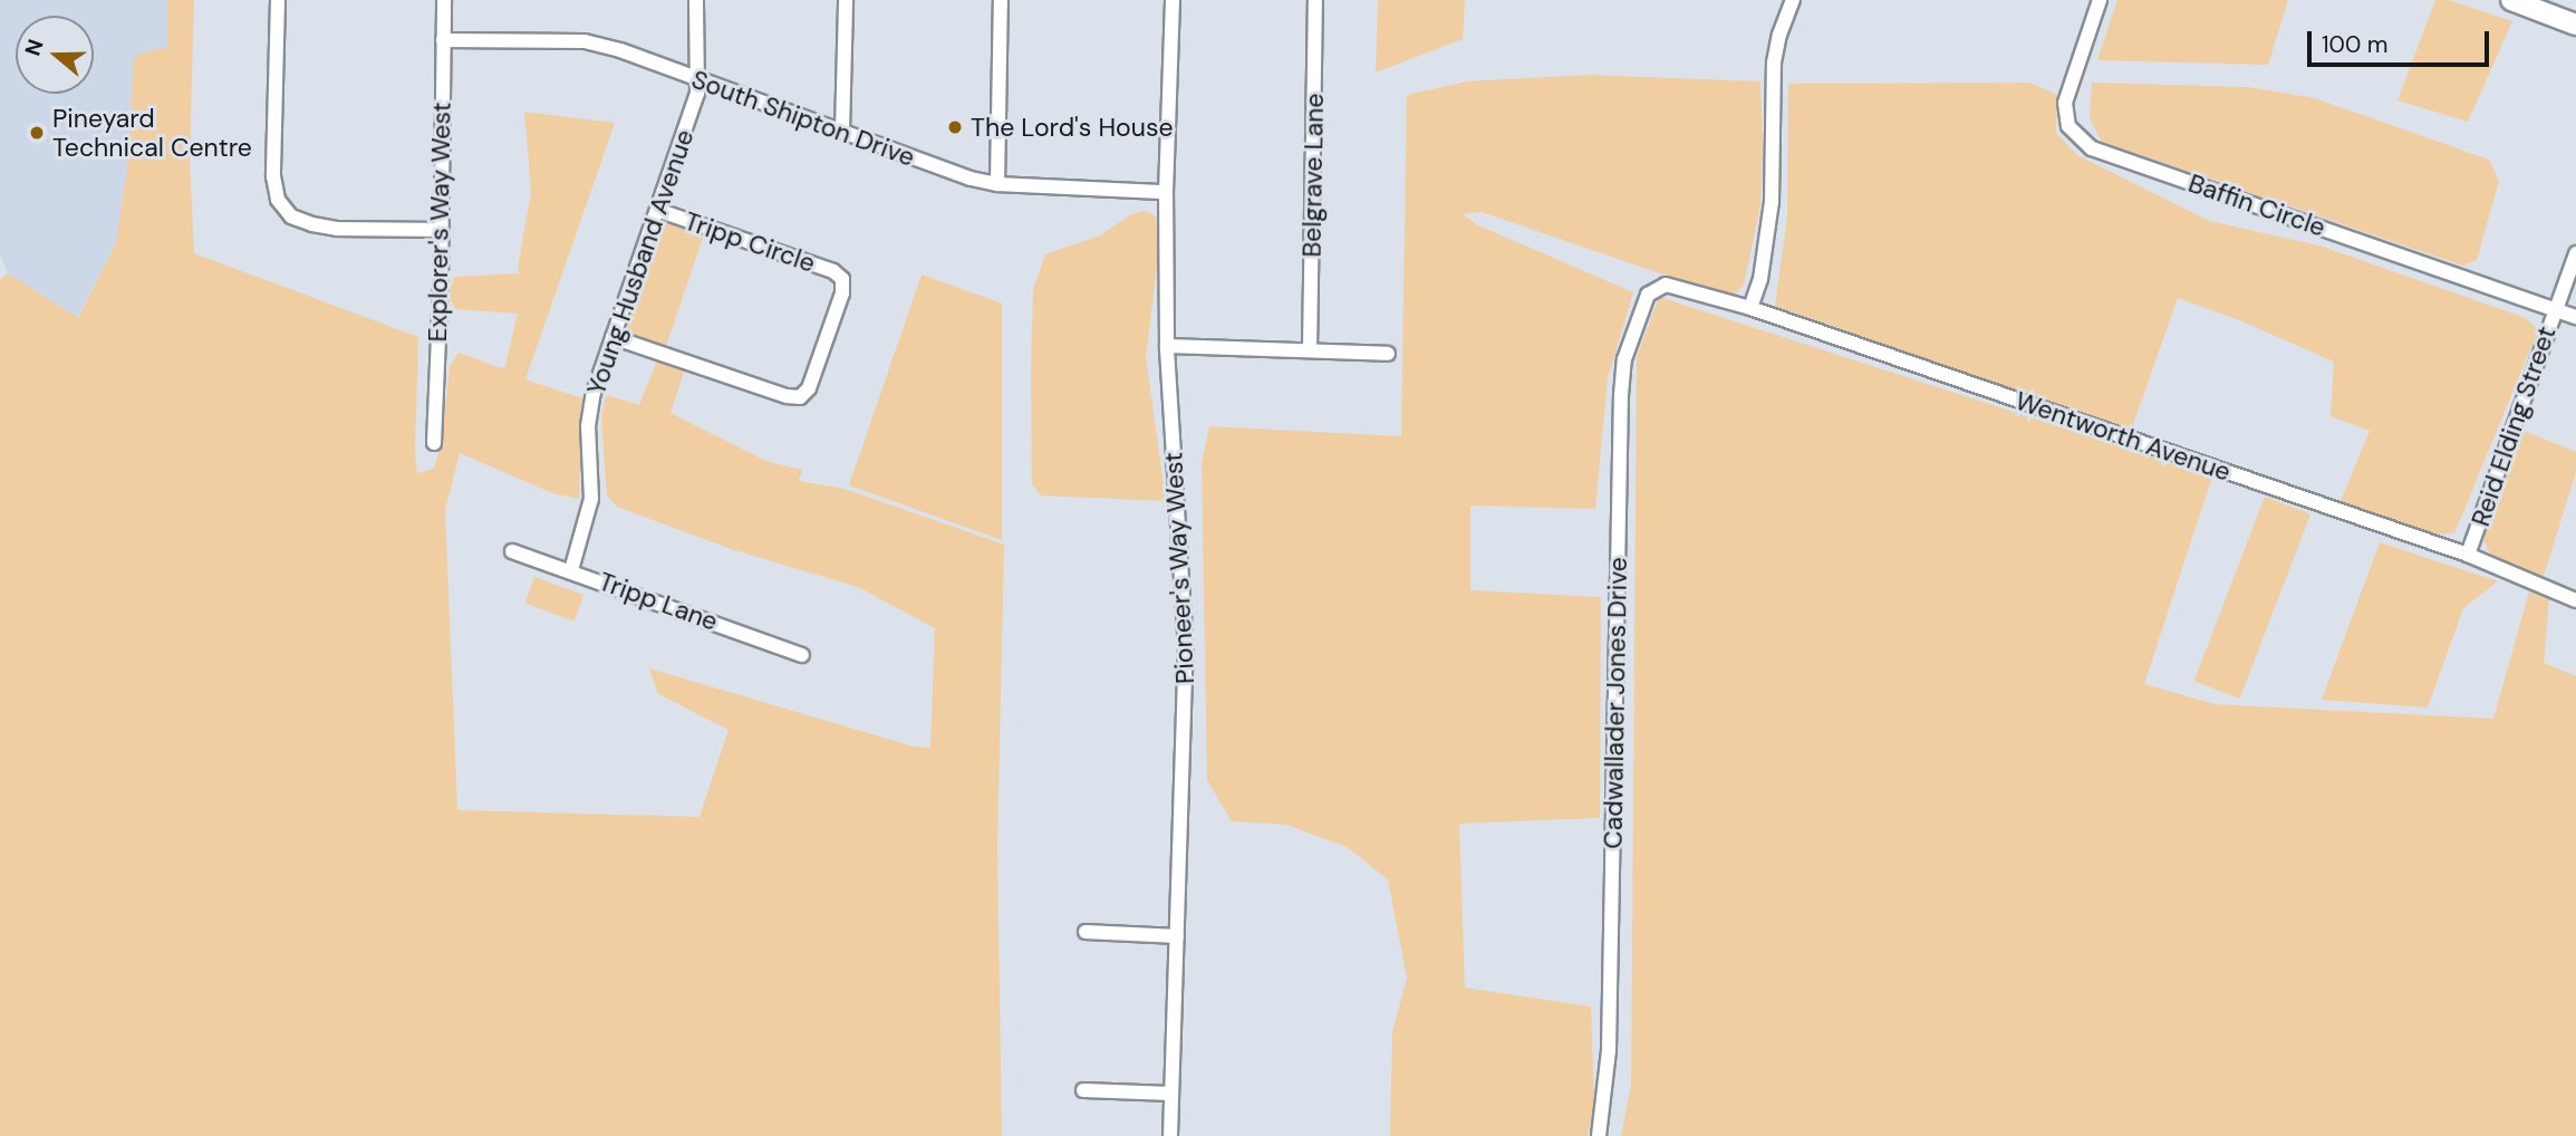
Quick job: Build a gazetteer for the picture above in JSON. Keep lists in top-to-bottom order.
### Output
{
  "streets": {
    "street": [
      "South Shipton Drive",
      "Belgrave Lane",
      "Baffin Circle",
      "Explorer's Way West",
      "Tripp Circle",
      "Young Husband Avenue",
      "Reid Elding Street",
      "Wentworth Avenue",
      "Pioneer's Way West",
      "Tripp Lane",
      "Cadwallader Jones Drive"
    ]
  },
  "crossings": [
    ["South Shipton Drive", "Explorer's Way West"],
    ["South Shipton Drive", "Young Husband Avenue"],
    ["South Shipton Drive", "Pioneer's Way West"],
    ["Baffin Circle", "Reid Elding Street"],
    ["Tripp Circle", "Young Husband Avenue"],
    ["Young Husband Avenue", "Tripp Lane"],
    ["Reid Elding Street", "Wentworth Avenue"],
    ["Wentworth Avenue", "Cadwallader Jones Drive"]
  ],
  "places": ["The Lord's House", "Pineyard Technical Centre"],
  "scale_bar": "100 m",
  "north": "left"
}
